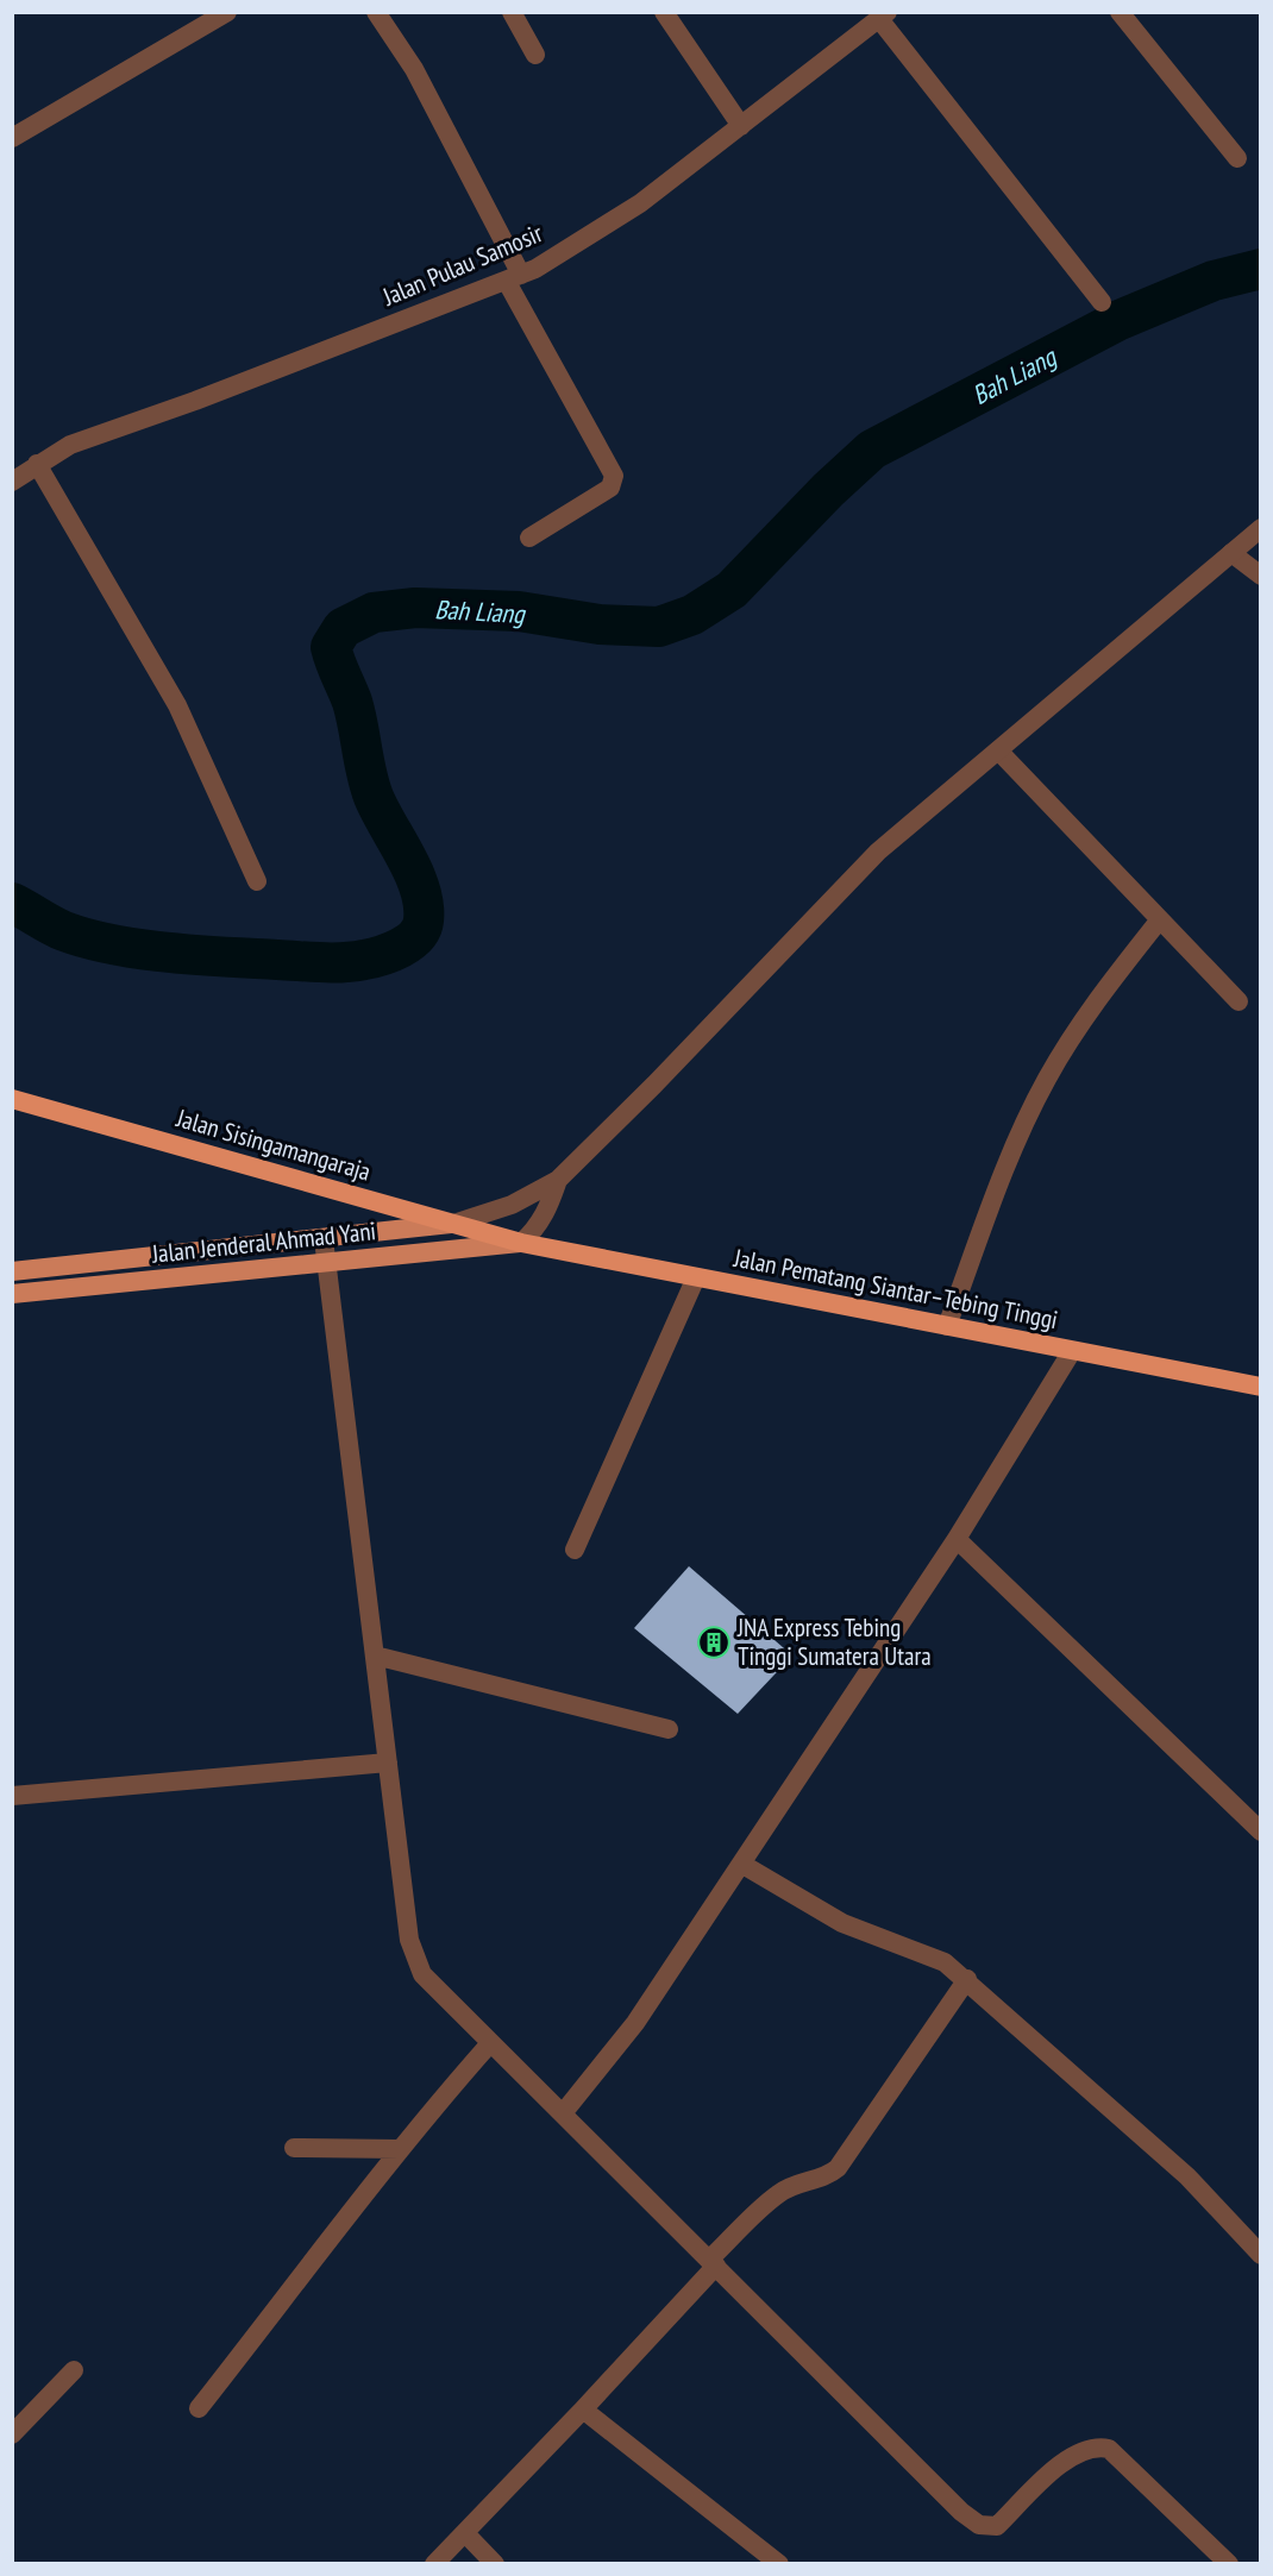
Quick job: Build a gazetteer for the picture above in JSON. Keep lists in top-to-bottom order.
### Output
{
  "streets": {
    "highway": ["Jalan Sisingamangaraja", "Jalan Pematang Siantar–Tebing Tinggi"],
    "main road": ["Jalan Jenderal Ahmad Yani"],
    "street": ["Jalan Pulau Samosir"]
  },
  "crossings": [
    ["Jalan Sisingamangaraja", "Jalan Jenderal Ahmad Yani"],
    ["Jalan Sisingamangaraja", "Jalan Pematang Siantar–Tebing Tinggi"],
    ["Jalan Jenderal Ahmad Yani", "Jalan Pematang Siantar–Tebing Tinggi"]
  ],
  "water": ["Bah Liang"],
  "places": {
    "building": ["JNA Express Tebing Tinggi Sumatera Utara"]
  }
}
